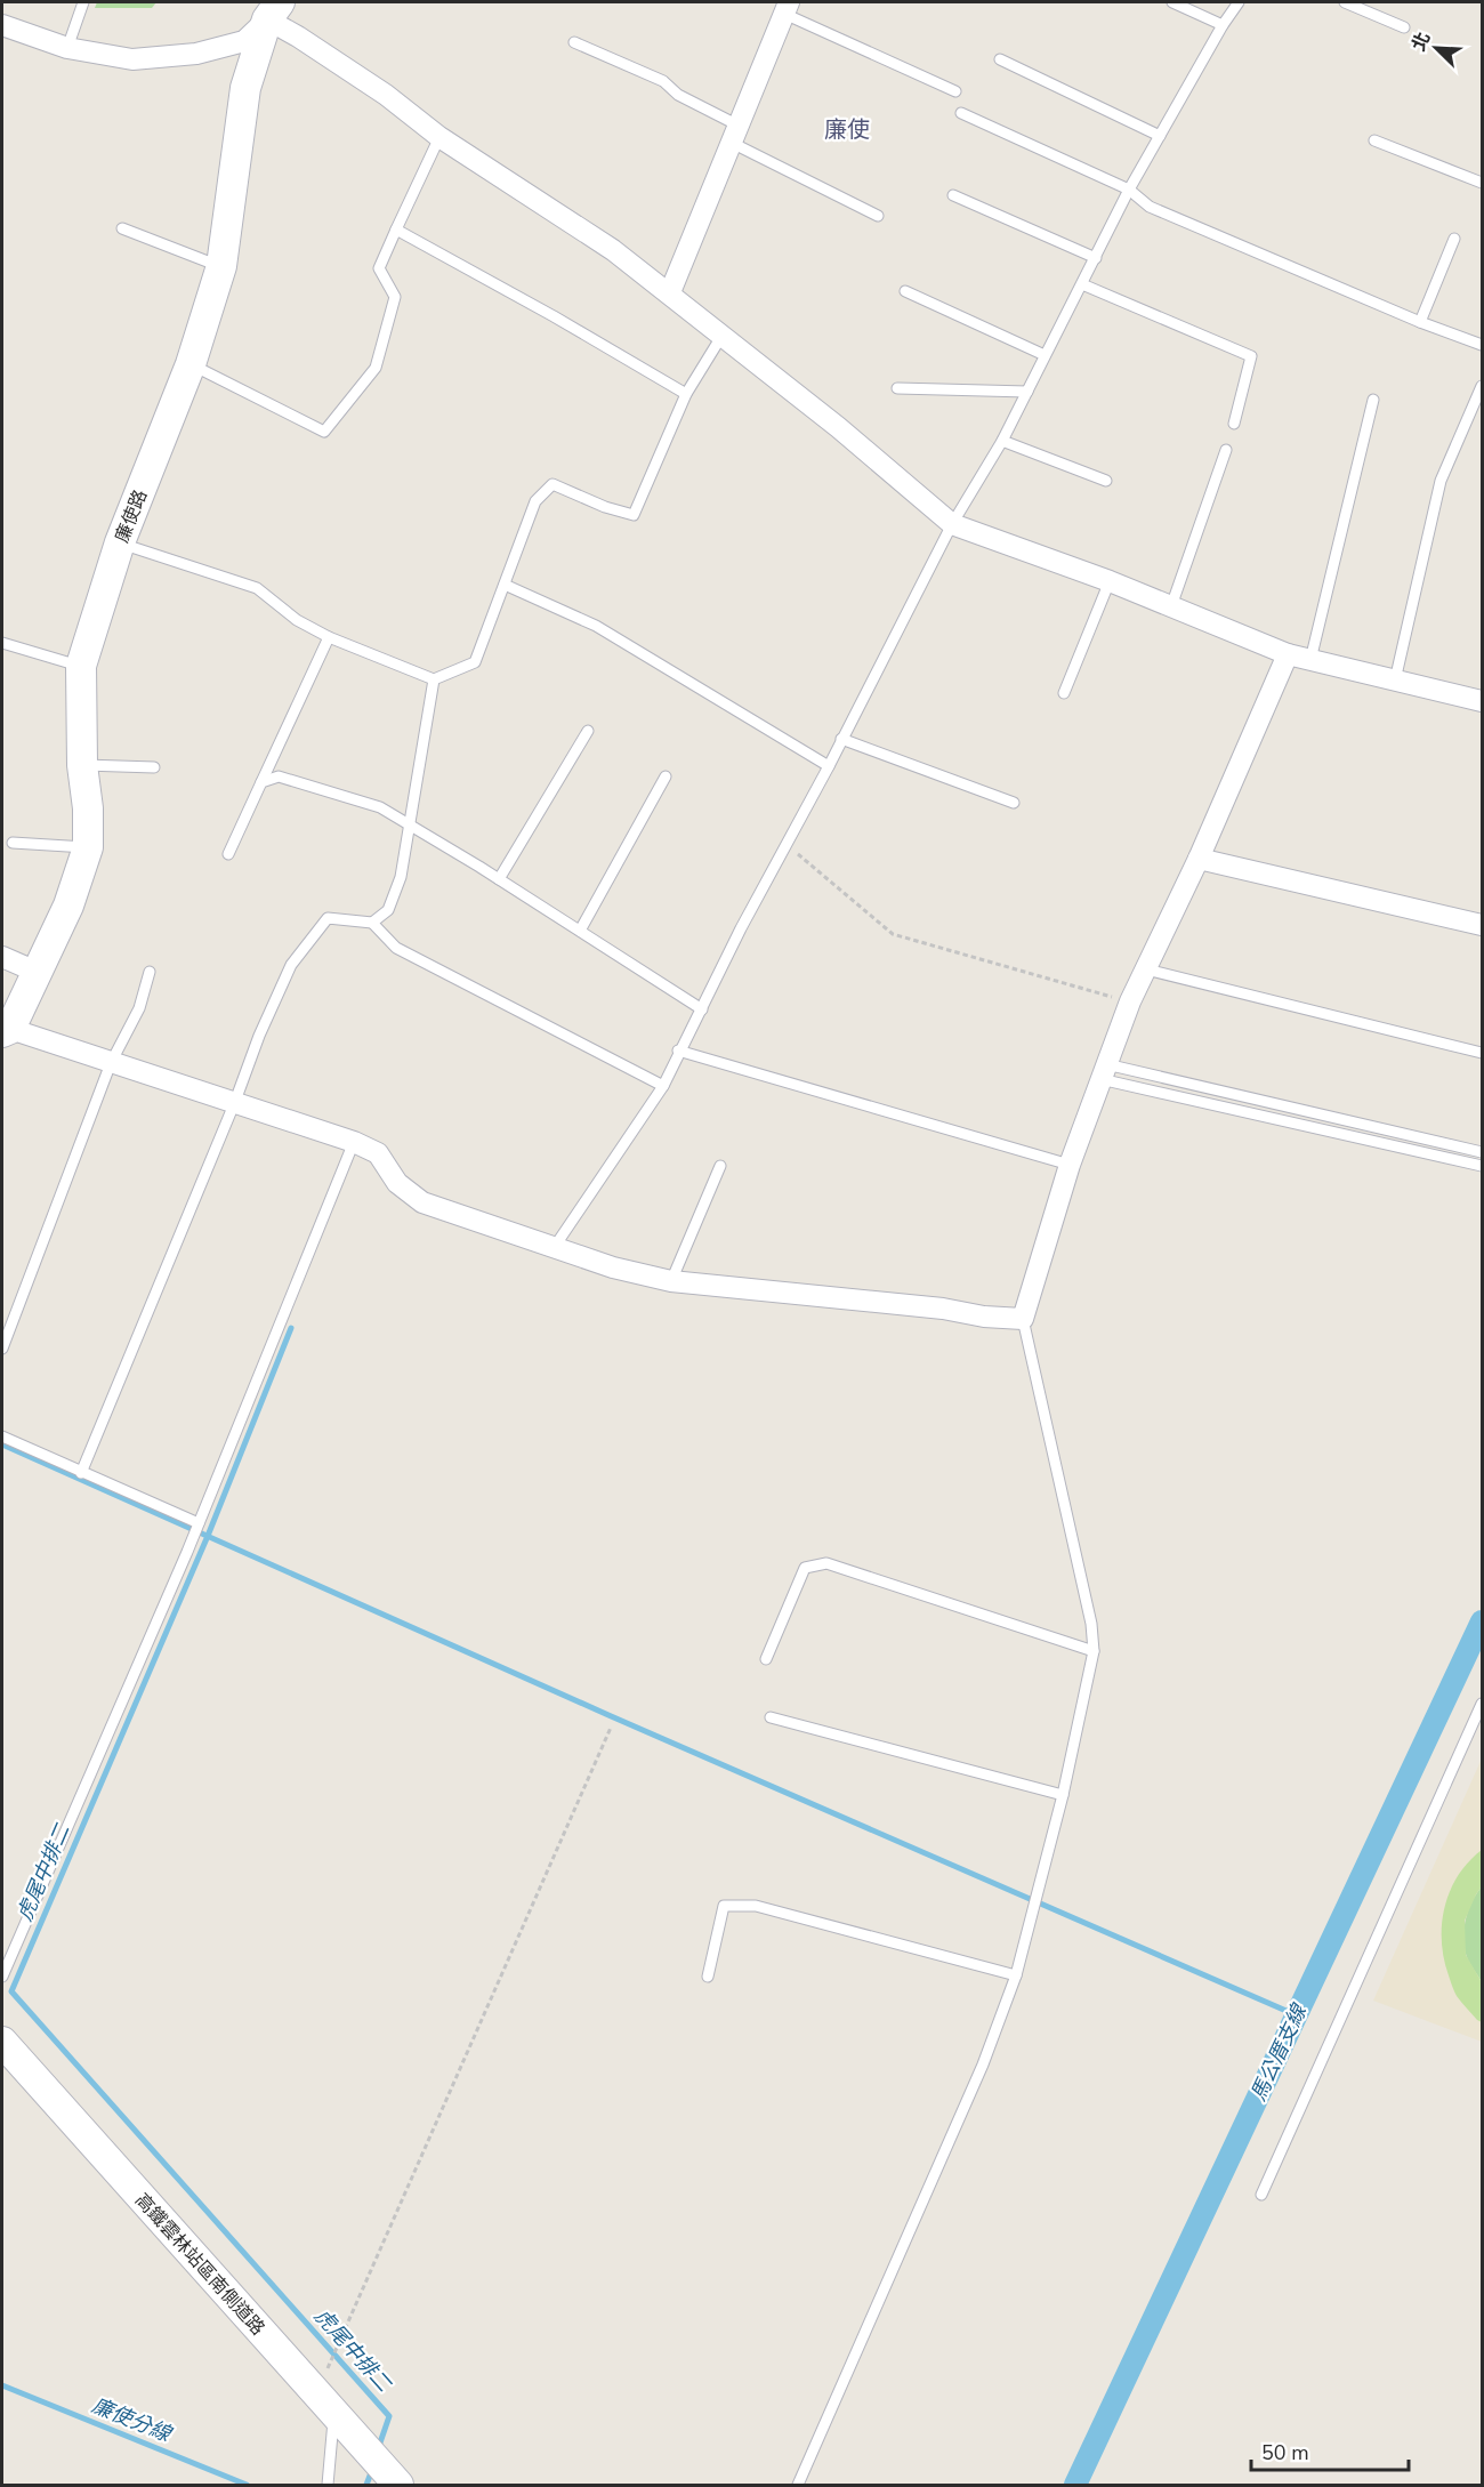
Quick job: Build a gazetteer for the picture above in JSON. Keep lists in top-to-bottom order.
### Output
{
  "streets": {
    "street": ["廉使路", "高鐵雲林站區南側道路"]
  },
  "districts": ["廉使"],
  "water": ["虎尾中排二", "馬公厝支線", "廉使分線"],
  "scale_bar": "50 m",
  "north": "top left"
}
